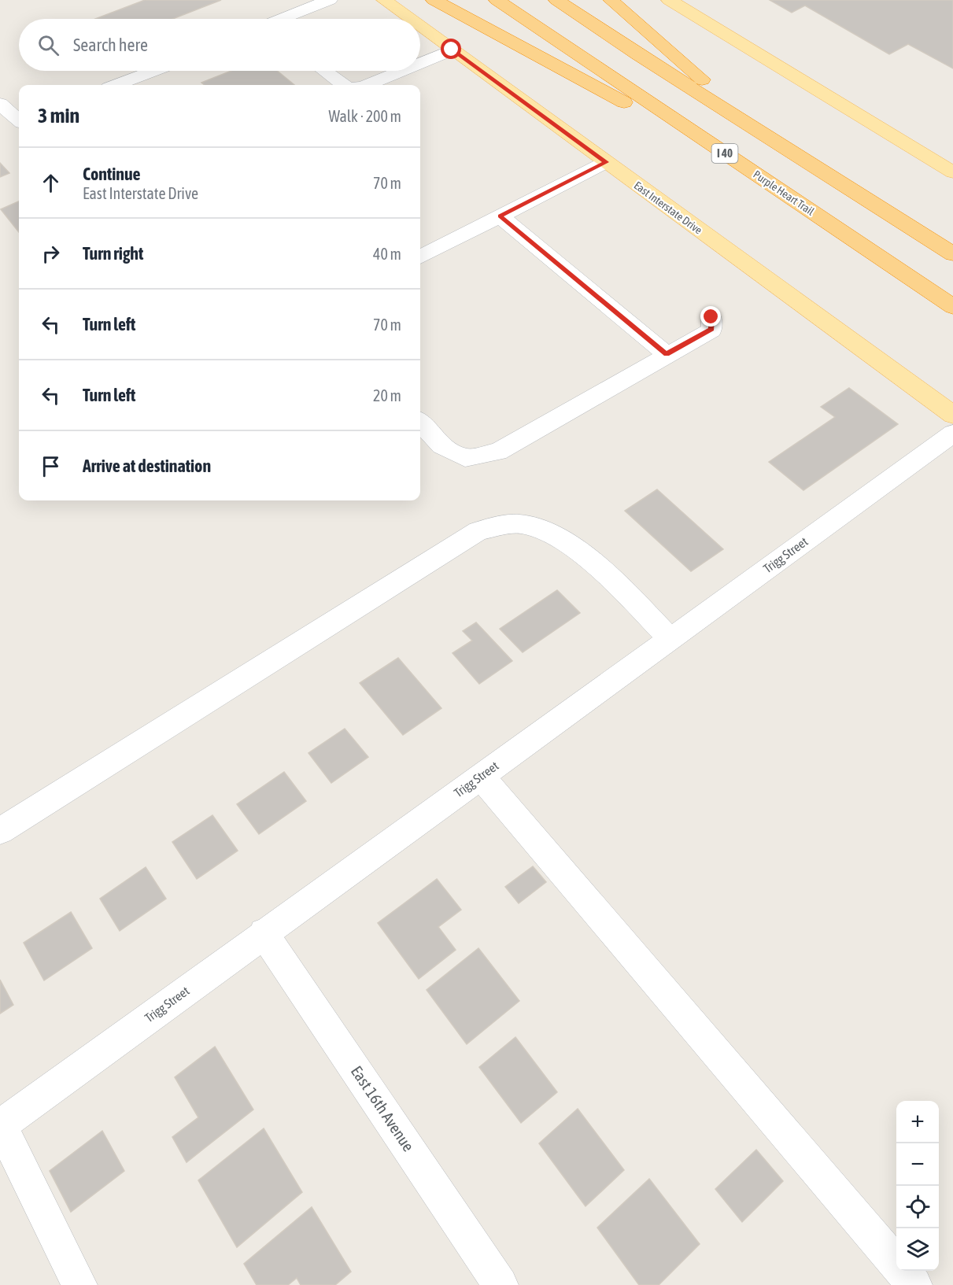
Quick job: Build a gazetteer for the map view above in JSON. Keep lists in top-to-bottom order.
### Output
{
  "streets": {
    "highway": ["I 40", "Purple Heart Trail"],
    "main road": ["East Interstate Drive"],
    "street": ["Trigg Street", "East 16th Avenue"]
  },
  "crossings": [
    ["Trigg Street", "East 16th Avenue"]
  ],
  "page": {
    "search": "Search here",
    "heading": ["3 min", "Walk · 200 m"],
    "list": [
      ["Continue", "East Interstate Drive", "70 m"],
      ["Turn right", "40 m"],
      ["Turn left", "70 m"],
      ["Turn left", "20 m"],
      "Arrive at destination"
    ],
    "map_buttons": ["+", "−"]
  }
}
